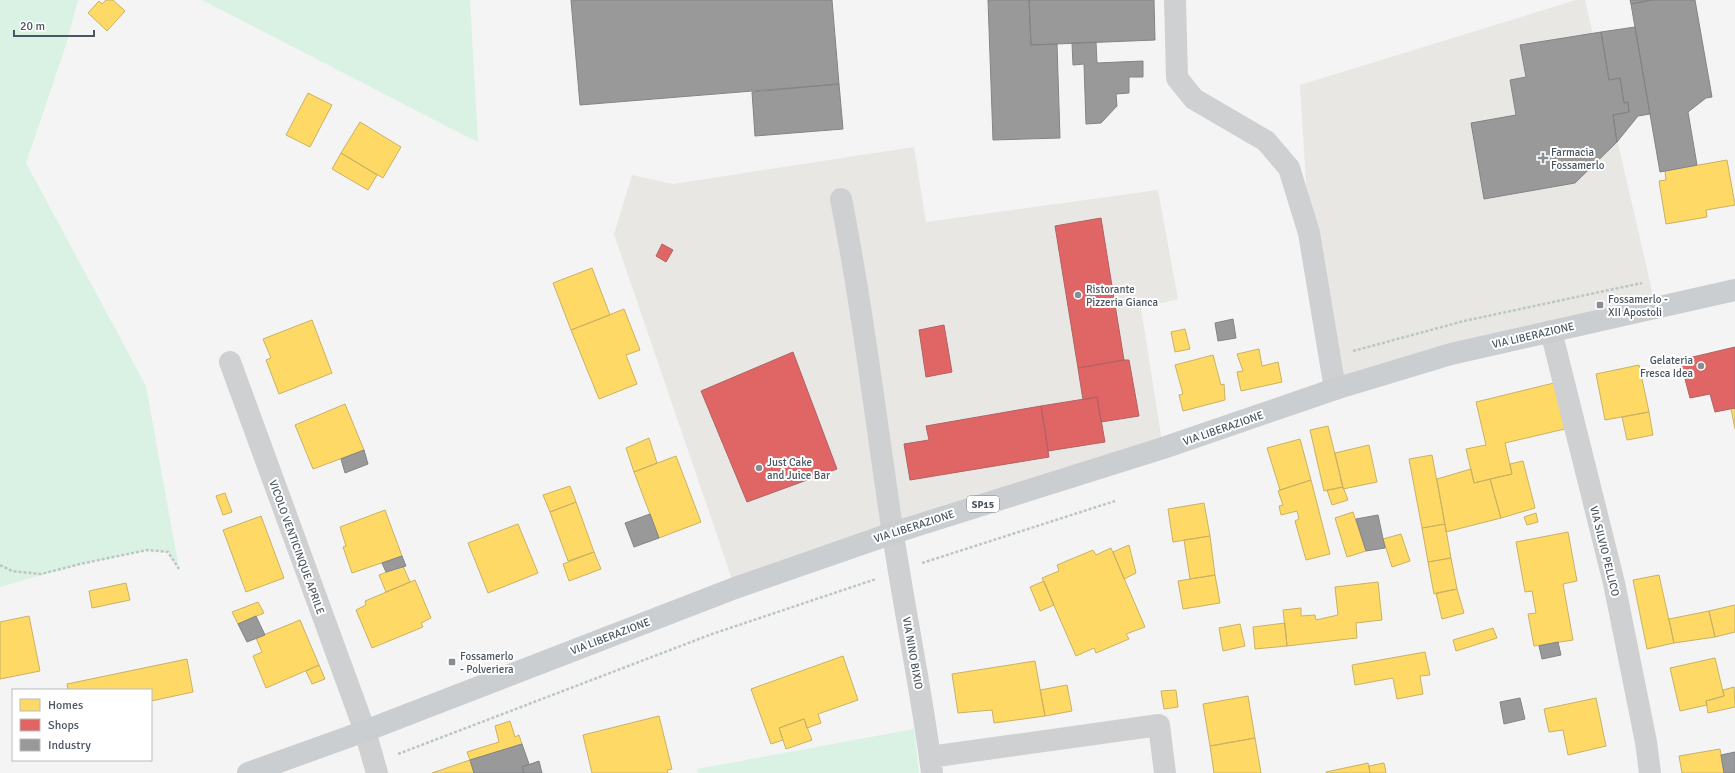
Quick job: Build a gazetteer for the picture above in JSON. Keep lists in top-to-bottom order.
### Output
{
  "streets": {
    "main road": ["VIA LIBERAZIONE", "SP15"],
    "street": ["VICOLO VENTICINQUE APRILE", "VIA SILVIO PELLICO", "VIA NINO BIXIO"]
  },
  "crossings": [
    ["VIA LIBERAZIONE", "VICOLO VENTICINQUE APRILE"],
    ["VIA LIBERAZIONE", "VIA SILVIO PELLICO"],
    ["VIA LIBERAZIONE", "VIA NINO BIXIO"]
  ],
  "places": {
    "health": ["Farmacia Fossamerlo"],
    "other": ["Ristorante Pizzeria Gianca", "Gelateria Fresca Idea", "Just Cake and Juice Bar"],
    "transit": ["Fossamerlo - XII Apostoli", "Fossamerlo - Polveriera"]
  },
  "legend": ["Homes", "Shops", "Industry"],
  "scale_bar": "20 m"
}
